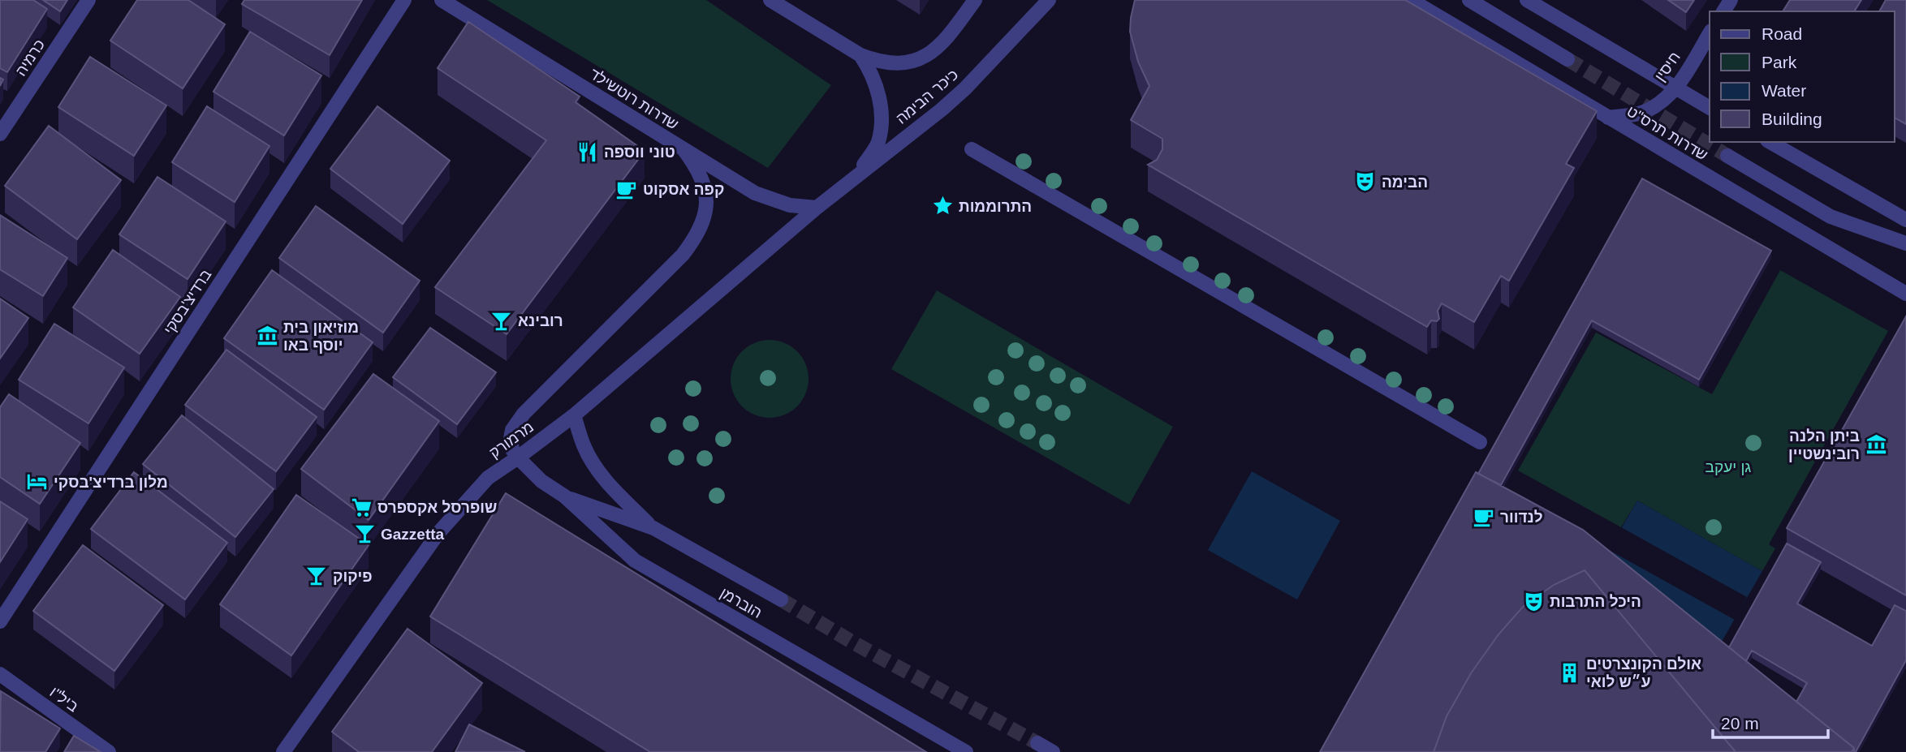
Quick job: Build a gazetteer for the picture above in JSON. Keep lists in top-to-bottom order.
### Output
{
  "streets": {
    "street": [
      "כרמיה",
      "חיסין",
      "כיכר הבימה",
      "שדרות רוטשילד",
      "שדרות תרס\"ט",
      "ברדיצ'בסקי",
      "מרמורק",
      "הוברמן",
      "ביל\"ו"
    ]
  },
  "crossings": [
    ["חיסין", "שדרות תרס\"ט"],
    ["כיכר הבימה", "שדרות רוטשילד"],
    ["כיכר הבימה", "מרמורק"],
    ["שדרות רוטשילד", "מרמורק"],
    ["מרמורק", "הוברמן"]
  ],
  "parks": ["גן יעקב"],
  "places": {
    "restaurant": ["טוני ווספה"],
    "theatre": ["הבימה", "היכל התרבות"],
    "cafe": ["קפה אסקוט", "לנדוור"],
    "place": ["התרוממות"],
    "bar": ["רובינא", "Gazzetta", "פיקוק"],
    "museum": ["מוזיאון בית יוסף באו", "ביתן הלנה רובינשטיין"],
    "hotel": ["מלון ברדיצ'בסקי"],
    "supermarket": ["שופרסל אקספרס"],
    "building": ["אולם הקונצרטים ע״ש לואי"]
  },
  "legend": [
    "Road",
    "Park",
    "Water",
    "Building"
  ],
  "scale_bar": "20 m"
}
